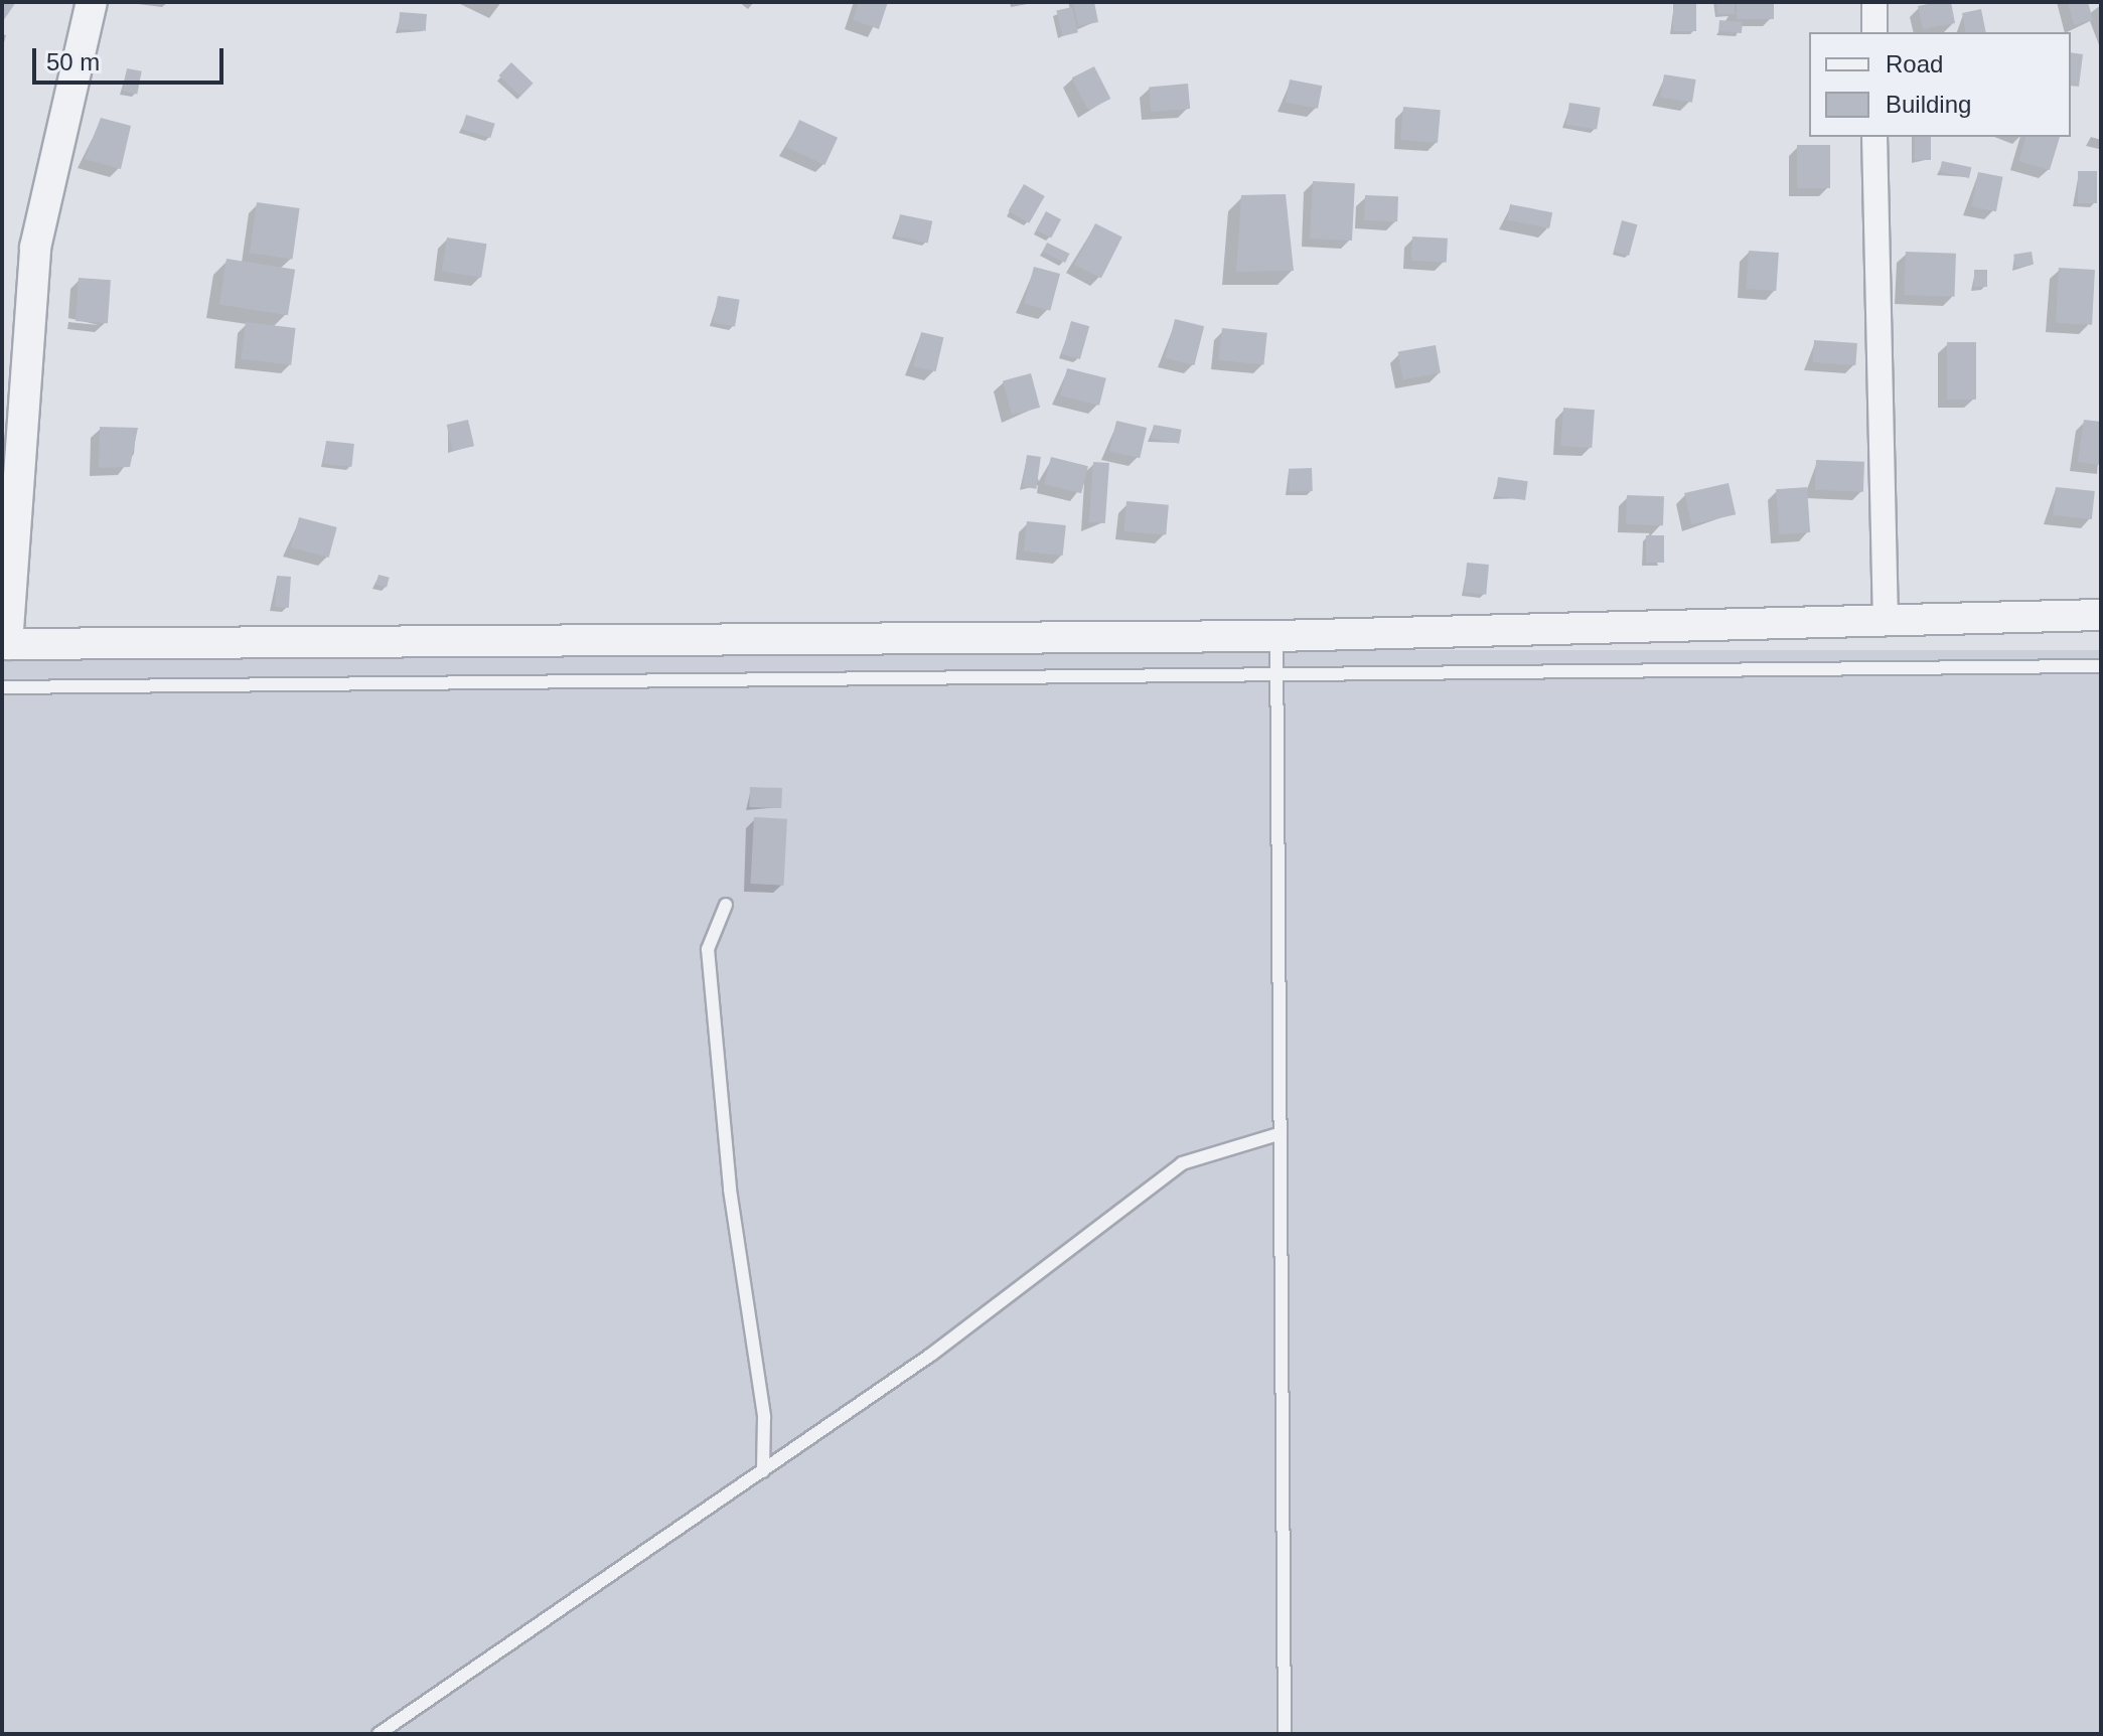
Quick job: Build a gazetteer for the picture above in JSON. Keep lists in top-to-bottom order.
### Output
{
  "legend": ["Road", "Building"],
  "scale_bar": "50 m"
}
